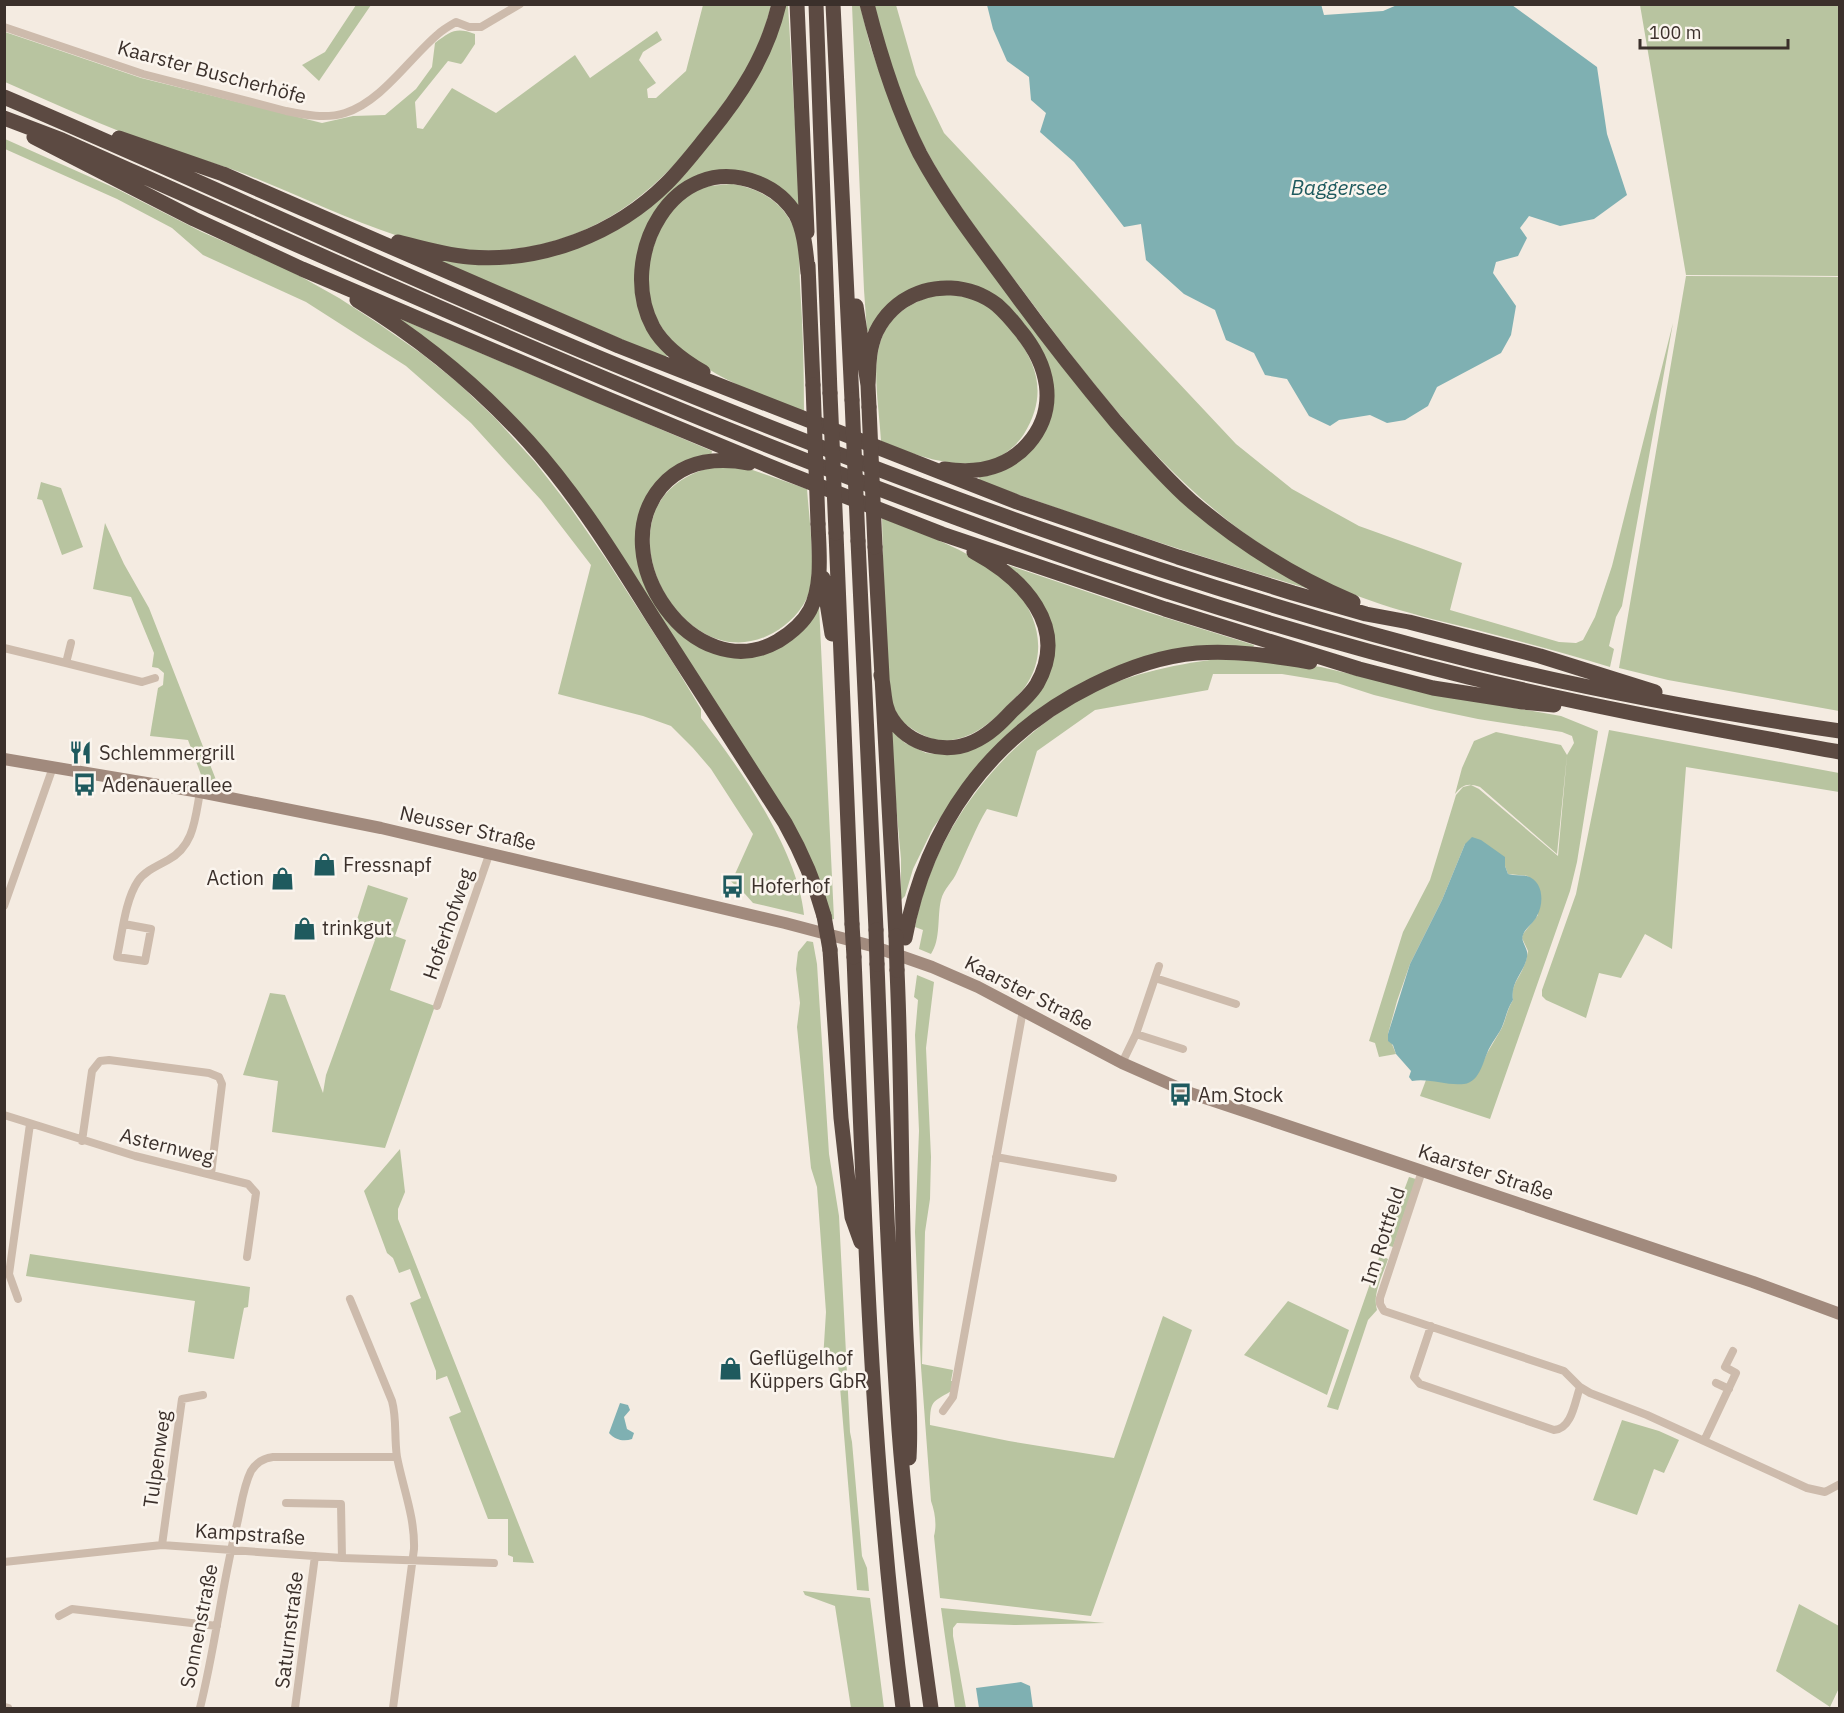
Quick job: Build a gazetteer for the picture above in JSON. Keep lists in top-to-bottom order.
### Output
{
  "streets": {
    "main road": ["Neusser Straße", "Kaarster Straße"],
    "street": [
      "Kaarster Buscherhöfe",
      "Hoferhofweg",
      "Asternweg",
      "Im Rottfeld",
      "Tulpenweg",
      "Kampstraße",
      "Sonnenstraße",
      "Saturnstraße"
    ]
  },
  "crossings": [
    ["Neusser Straße", "Hoferhofweg"],
    ["Neusser Straße", "Kaarster Straße"],
    ["Kaarster Straße", "Im Rottfeld"],
    ["Tulpenweg", "Kampstraße"],
    ["Kampstraße", "Sonnenstraße"],
    ["Kampstraße", "Saturnstraße"]
  ],
  "water": ["Baggersee"],
  "places": {
    "restaurant": ["Schlemmergrill"],
    "bus stop": ["Adenauerallee", "Hoferhof", "Am Stock"],
    "shop": [
      "Fressnapf",
      "Action",
      "trinkgut",
      "Geflügelhof Küppers GbR"
    ]
  },
  "scale_bar": "100 m"
}
